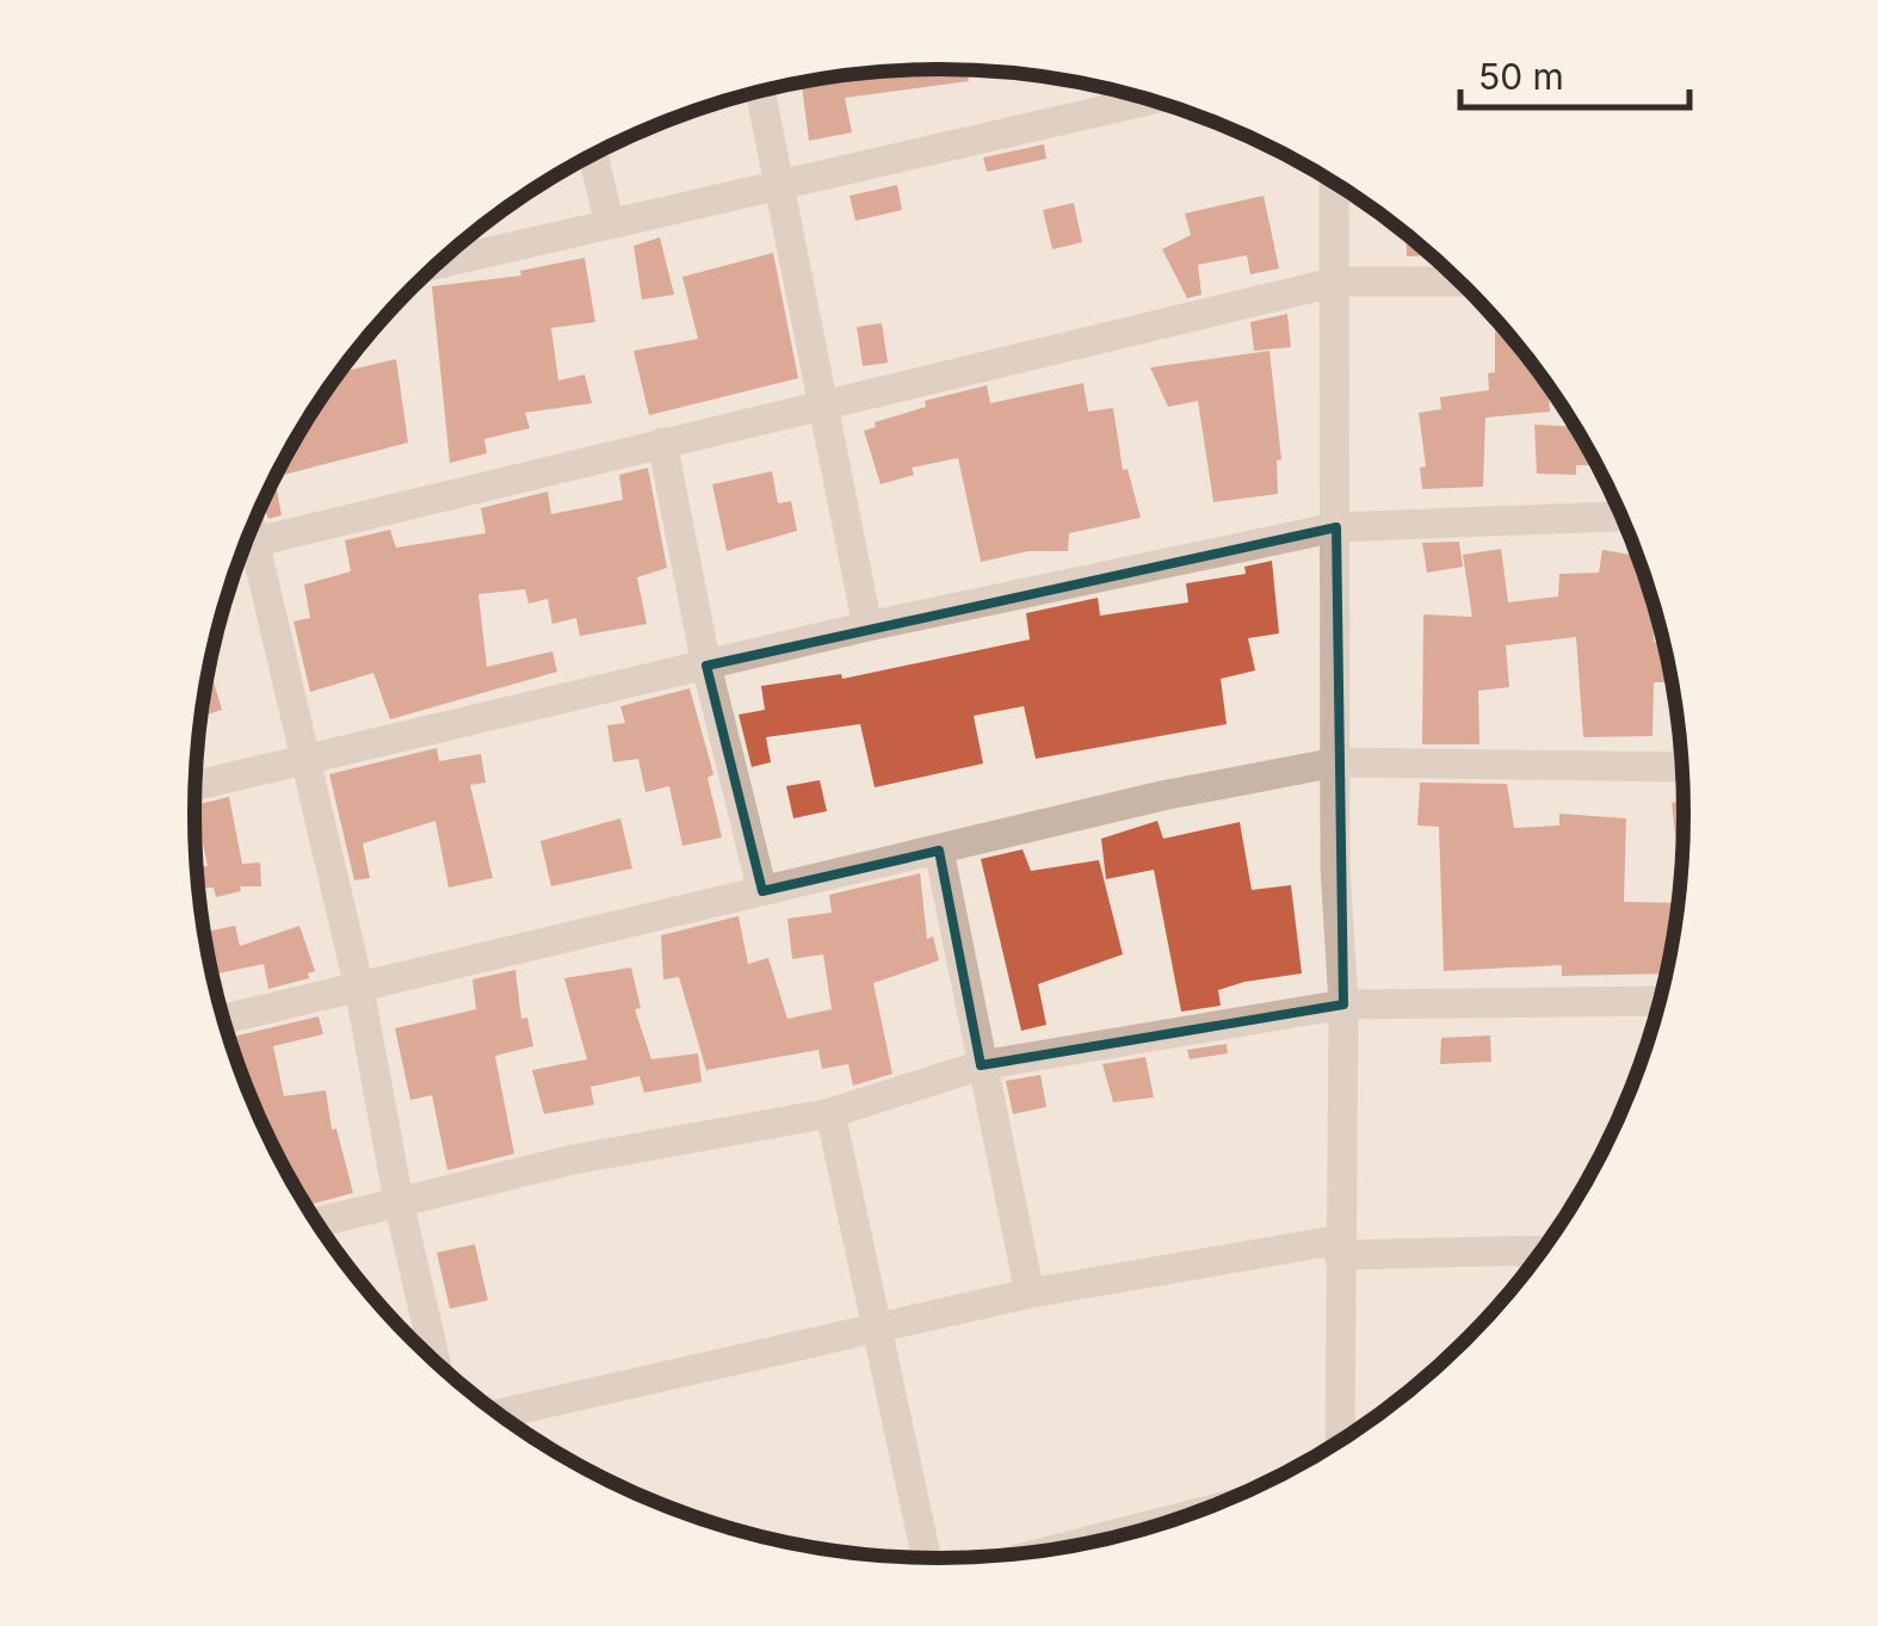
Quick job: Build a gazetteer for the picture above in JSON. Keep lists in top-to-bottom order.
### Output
{
  "scale_bar": "50 m"
}
